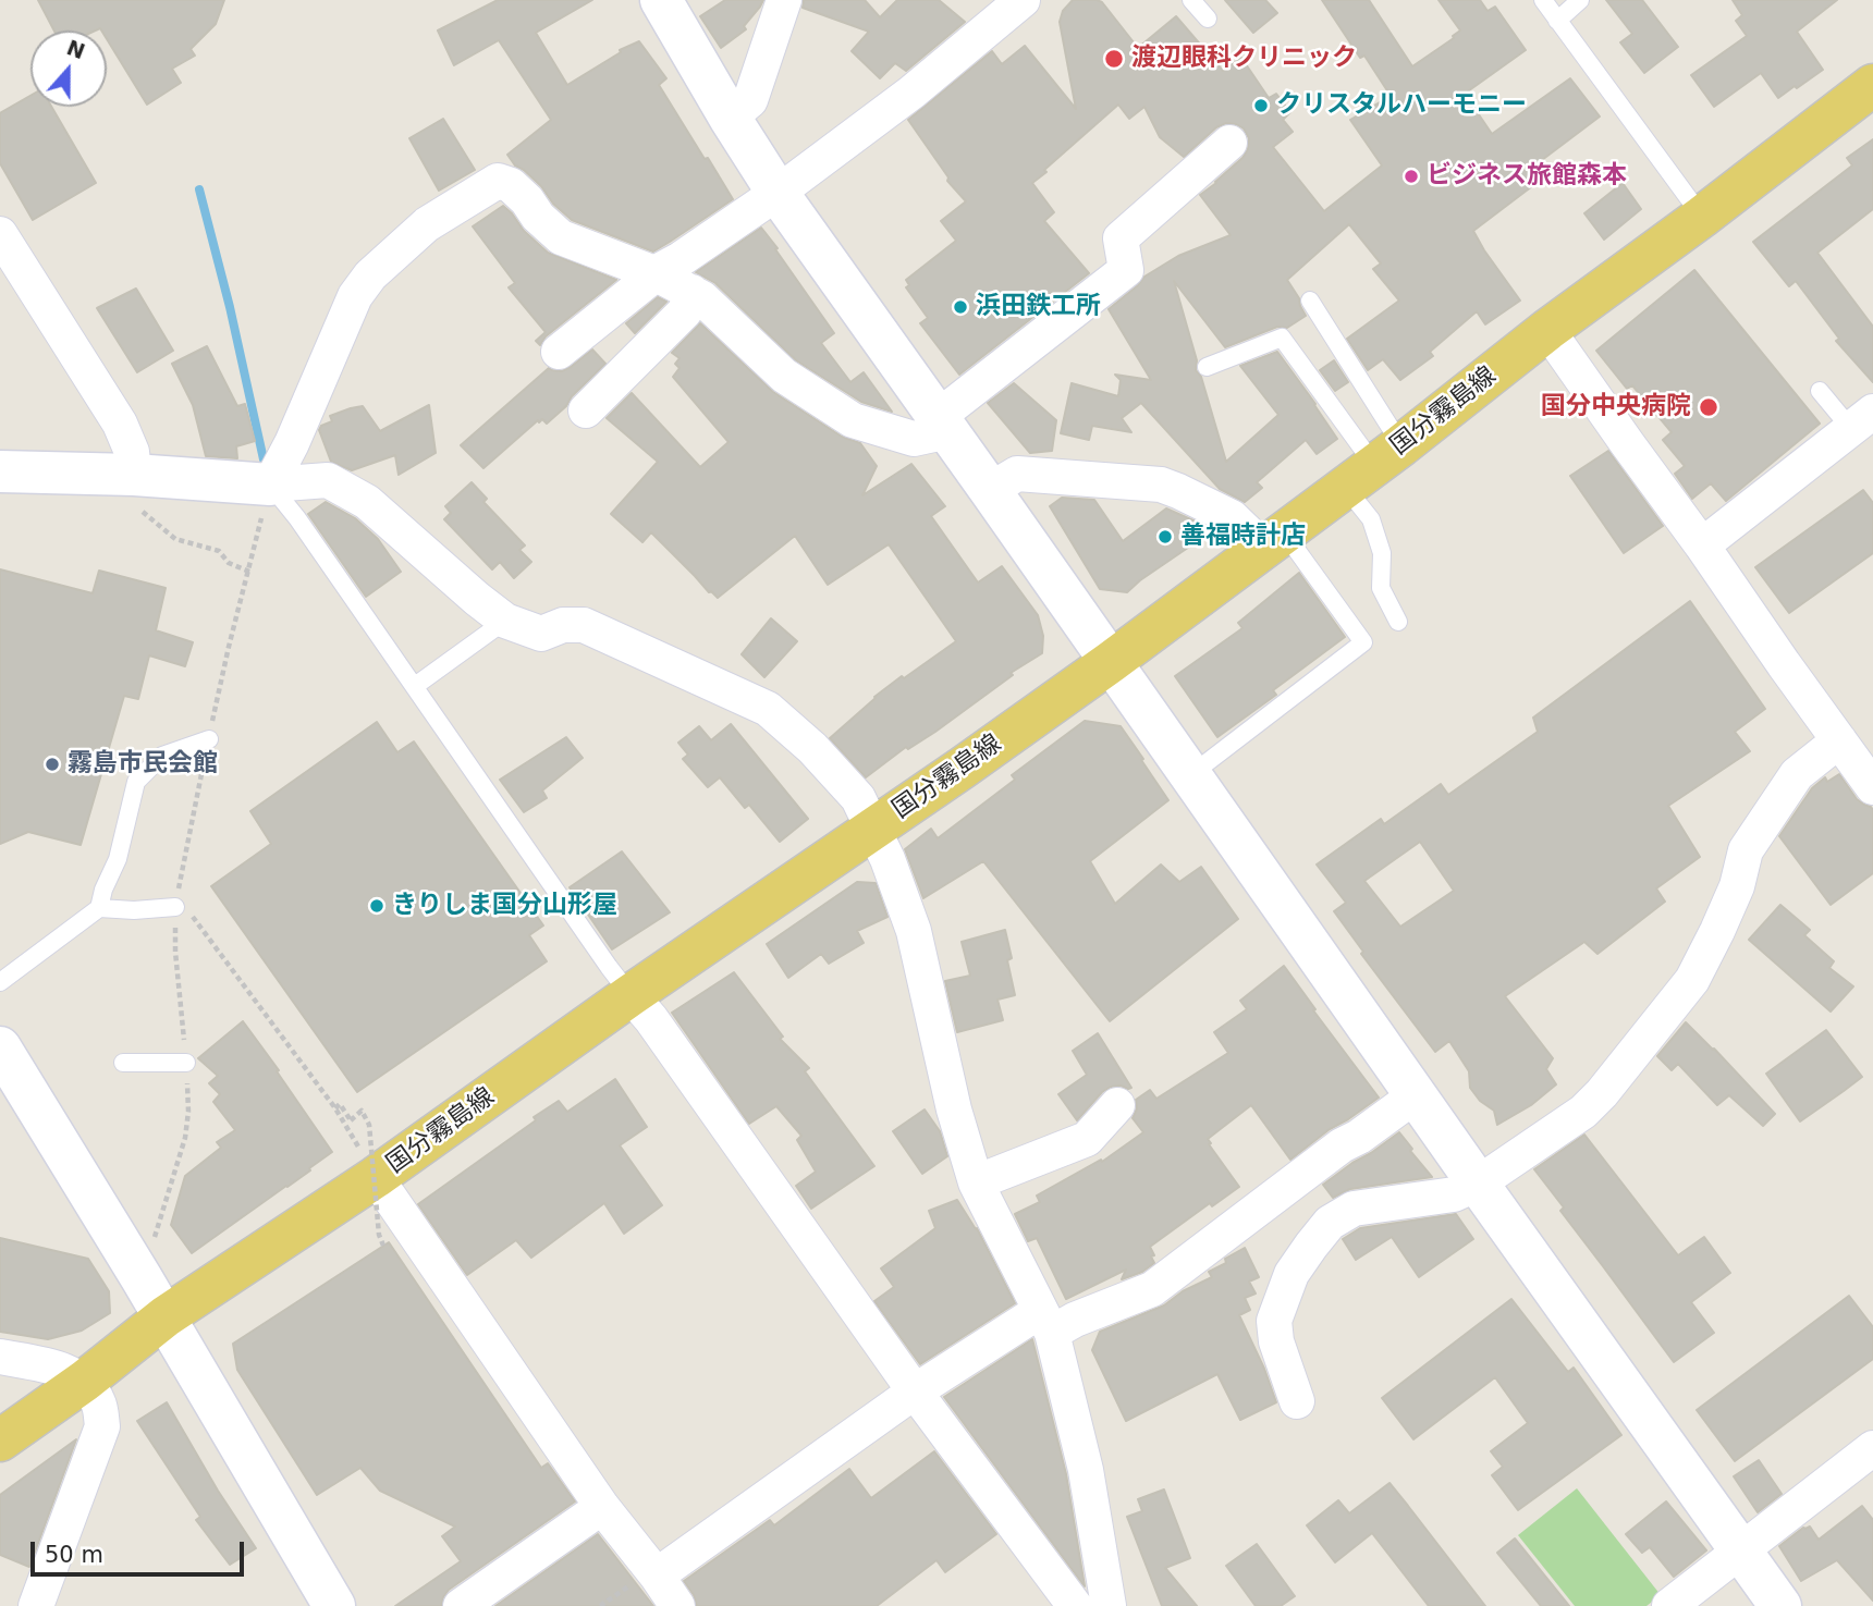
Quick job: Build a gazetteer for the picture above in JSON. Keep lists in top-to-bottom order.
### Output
{
  "streets": {
    "main road": ["国分霧島線"]
  },
  "places": [
    "渡辺眼科クリニック",
    "クリスタルハーモニー",
    "ビジネス旅館森本",
    "浜田鉄工所",
    "国分中央病院",
    "善福時計店",
    "霧島市民会館",
    "きりしま国分山形屋"
  ],
  "scale_bar": "50 m",
  "north": "top"
}
